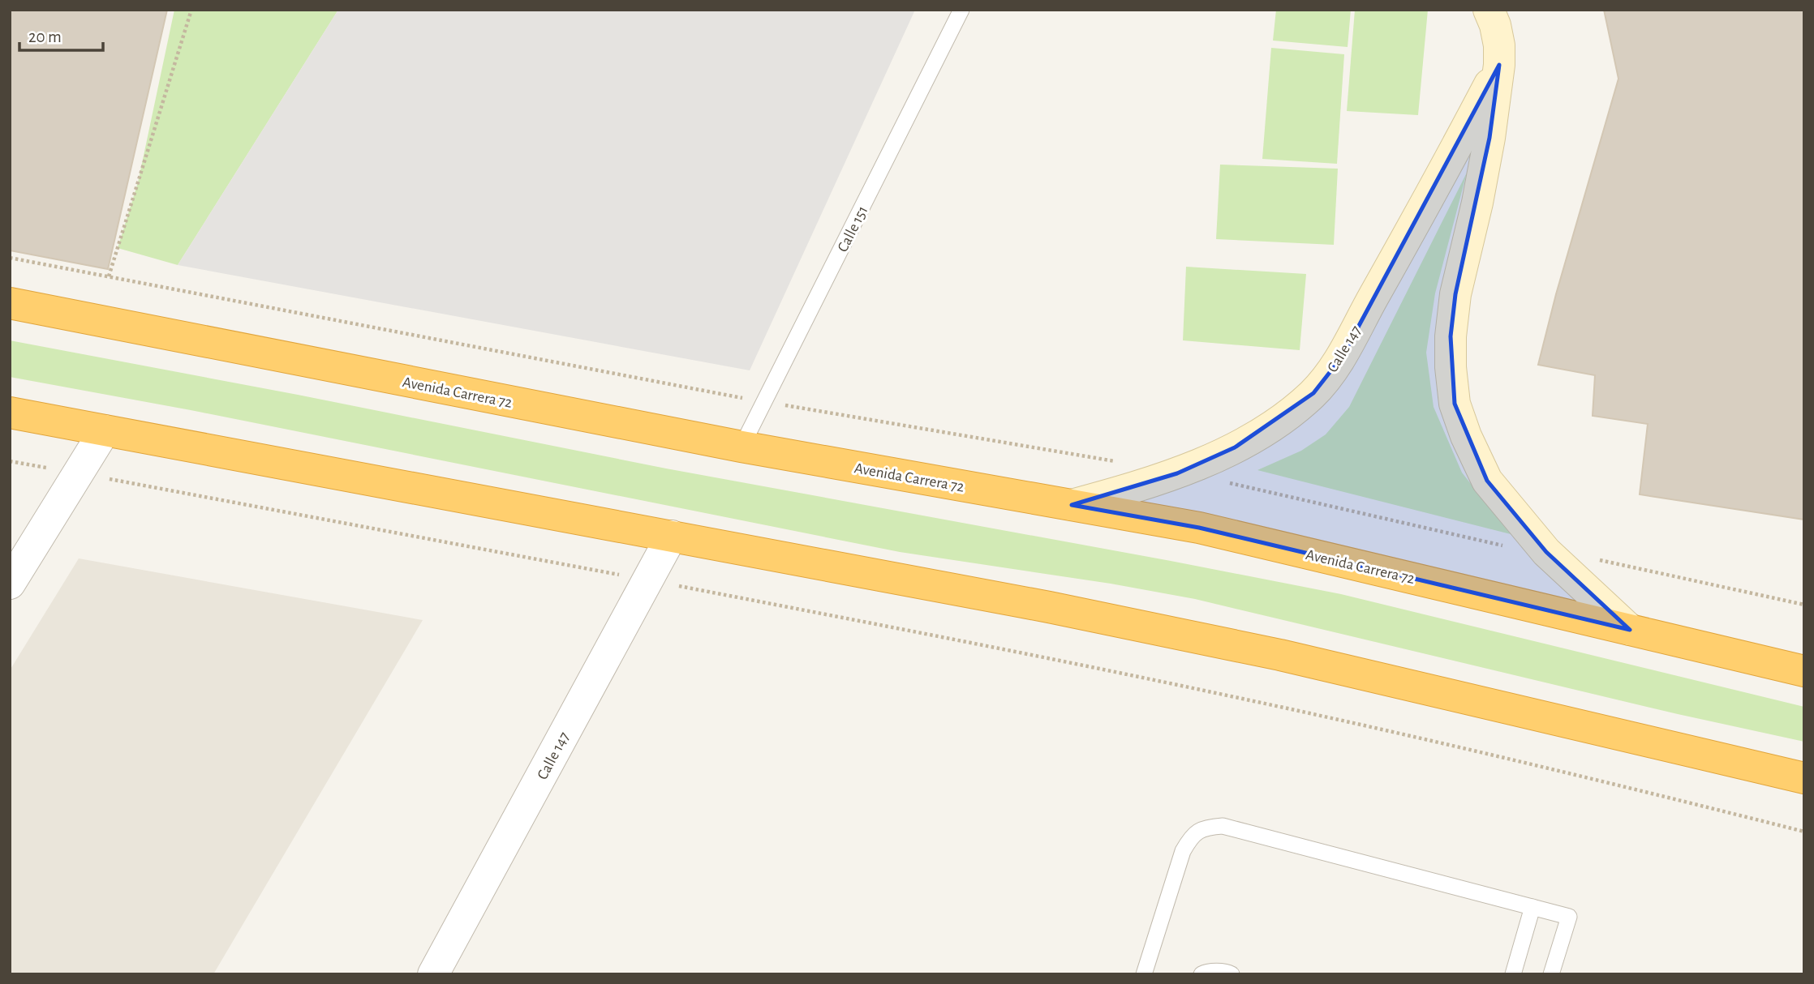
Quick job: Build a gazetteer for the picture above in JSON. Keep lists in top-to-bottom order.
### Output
{
  "streets": {
    "highway": ["Avenida Carrera 72"],
    "main road": ["Calle 147"],
    "lane": ["Calle 151"]
  },
  "crossings": [
    ["Calle 151", "Avenida Carrera 72"],
    ["Calle 147", "Avenida Carrera 72"]
  ],
  "scale_bar": "20 m"
}
